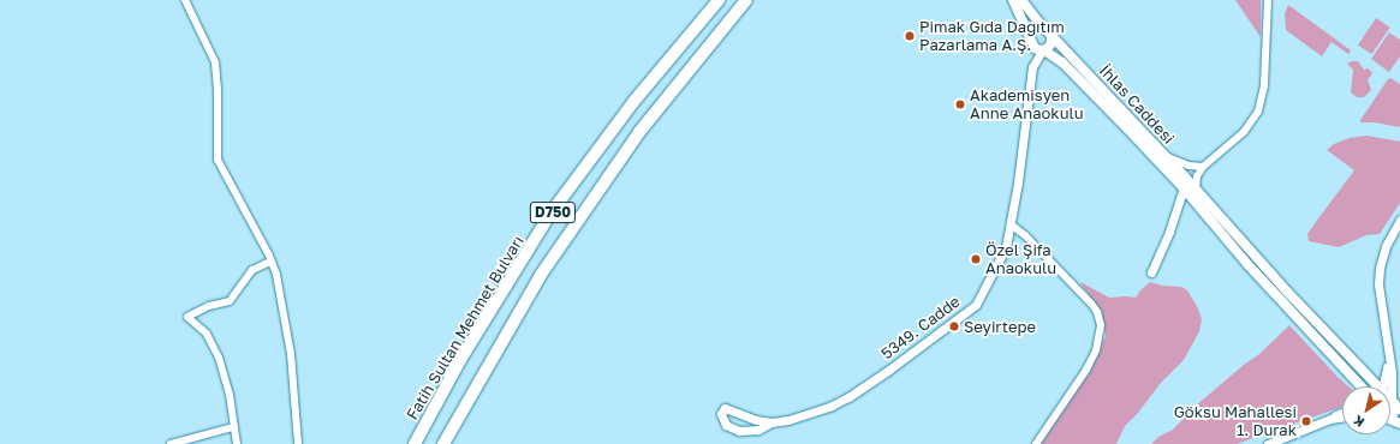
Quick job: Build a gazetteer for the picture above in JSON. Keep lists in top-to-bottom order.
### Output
{
  "streets": {
    "highway": ["D750", "Fatih Sultan Mehmet Bulvarı"],
    "main road": ["İhlas Caddesi"],
    "street": ["5349. Cadde"]
  },
  "crossings": [
    ["İhlas Caddesi", "5349. Cadde"]
  ],
  "places": [
    "Pimak Gıda Dağıtım Pazarlama A.Ş.",
    "Akademisyen Anne Anaokulu",
    "Özel Şifa Anaokulu",
    "Seyirtepe",
    "Göksu Mahallesi 1. Durak"
  ],
  "north": "bottom left"
}
